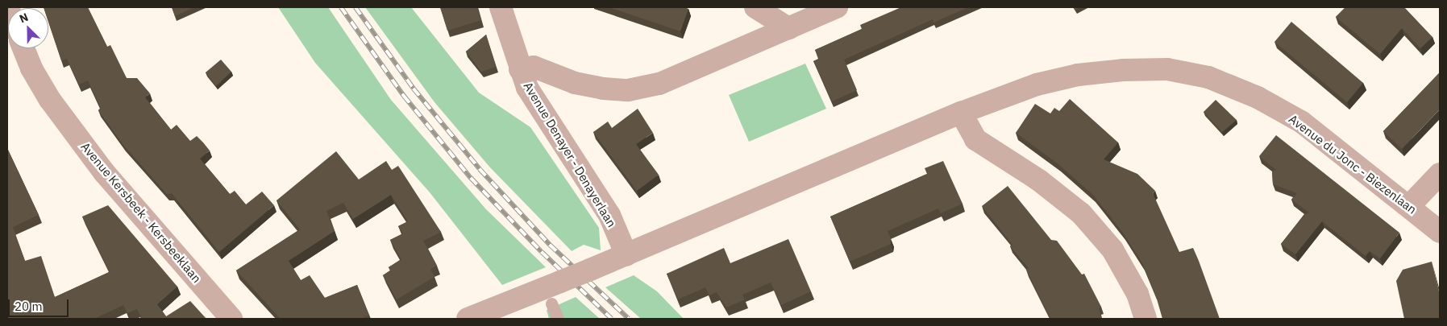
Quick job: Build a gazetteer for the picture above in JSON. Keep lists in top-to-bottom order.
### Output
{
  "streets": {
    "street": ["Avenue Denayer - Denayerlaan", "Avenue du Jonc - Biezenlaan", "Avenue Kersbeek - Kersbeeklaan"]
  },
  "crossings": [
    ["Avenue Denayer - Denayerlaan", "Avenue du Jonc - Biezenlaan"]
  ],
  "scale_bar": "20 m",
  "north": "top left"
}
